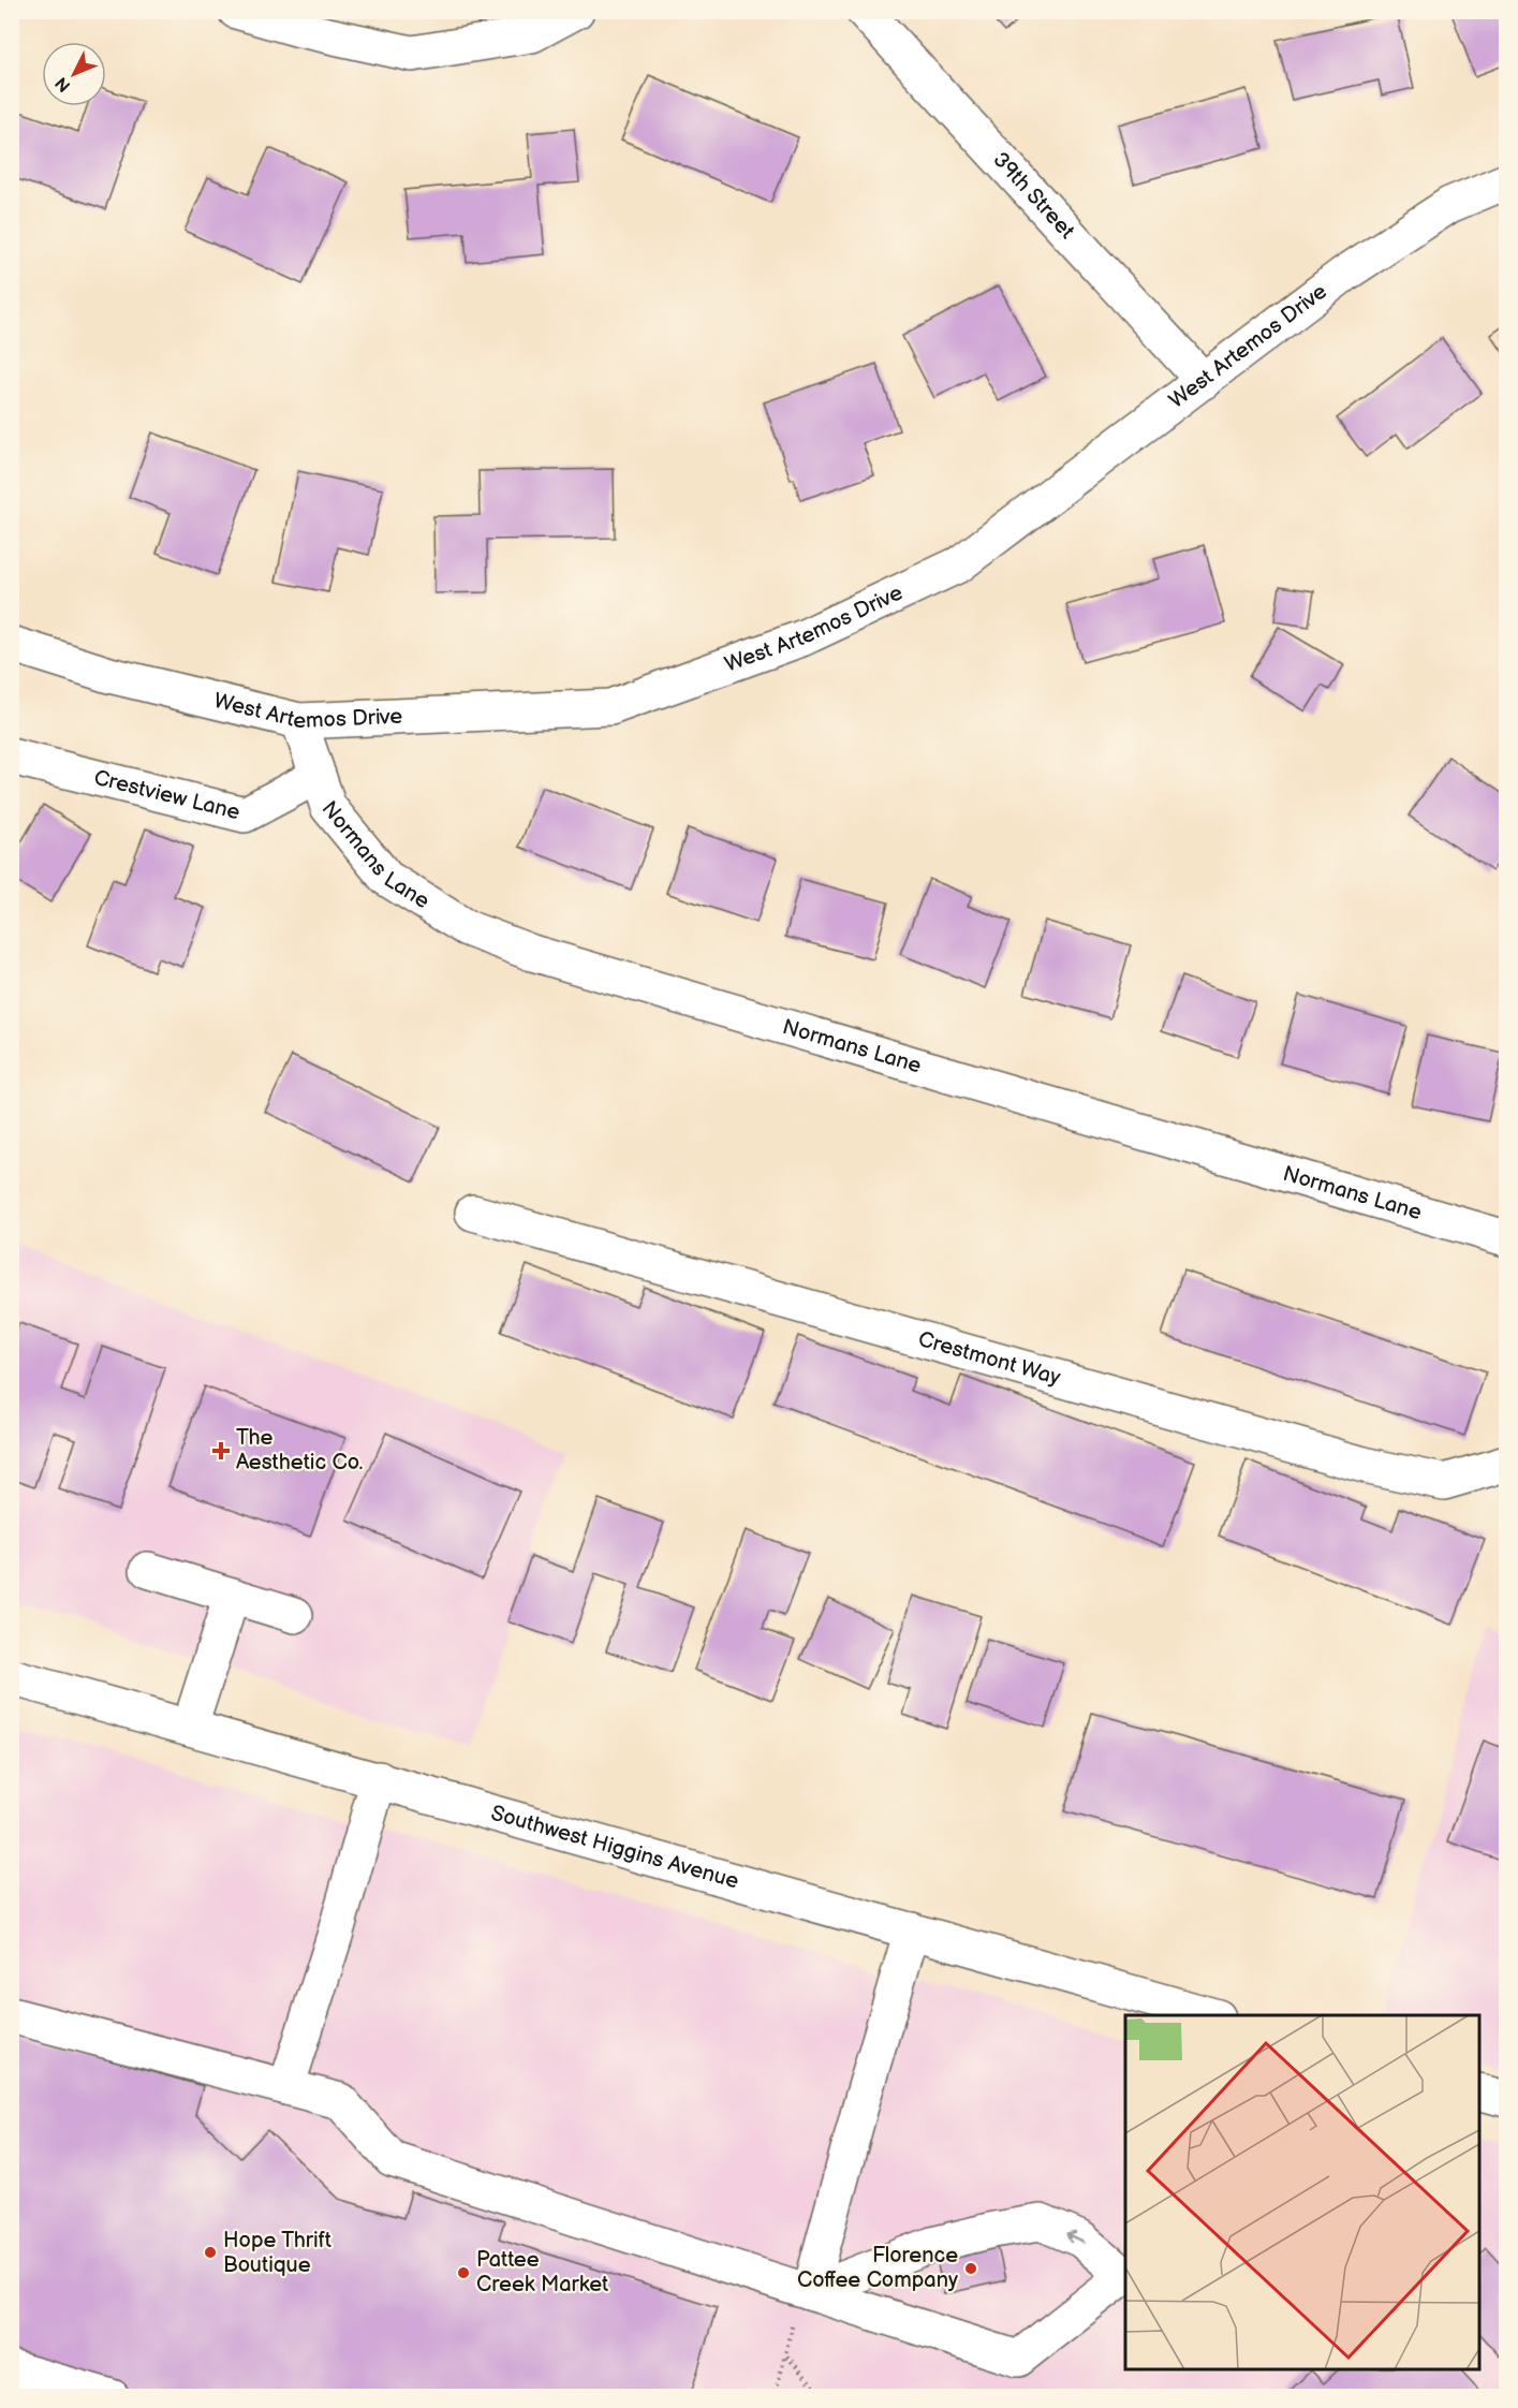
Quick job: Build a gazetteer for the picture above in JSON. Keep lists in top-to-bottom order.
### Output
{
  "streets": {
    "street": [
      "39th Street",
      "West Artemos Drive",
      "Crestview Lane",
      "Normans Lane",
      "Crestmont Way",
      "Southwest Higgins Avenue"
    ]
  },
  "crossings": [
    ["39th Street", "West Artemos Drive"],
    ["West Artemos Drive", "Normans Lane"],
    ["Crestview Lane", "Normans Lane"]
  ],
  "places": {
    "health": ["The Aesthetic Co."],
    "other": ["Hope Thrift Boutique", "Florence Coffee Company", "Pattee Creek Market"]
  },
  "north": "bottom left"
}
